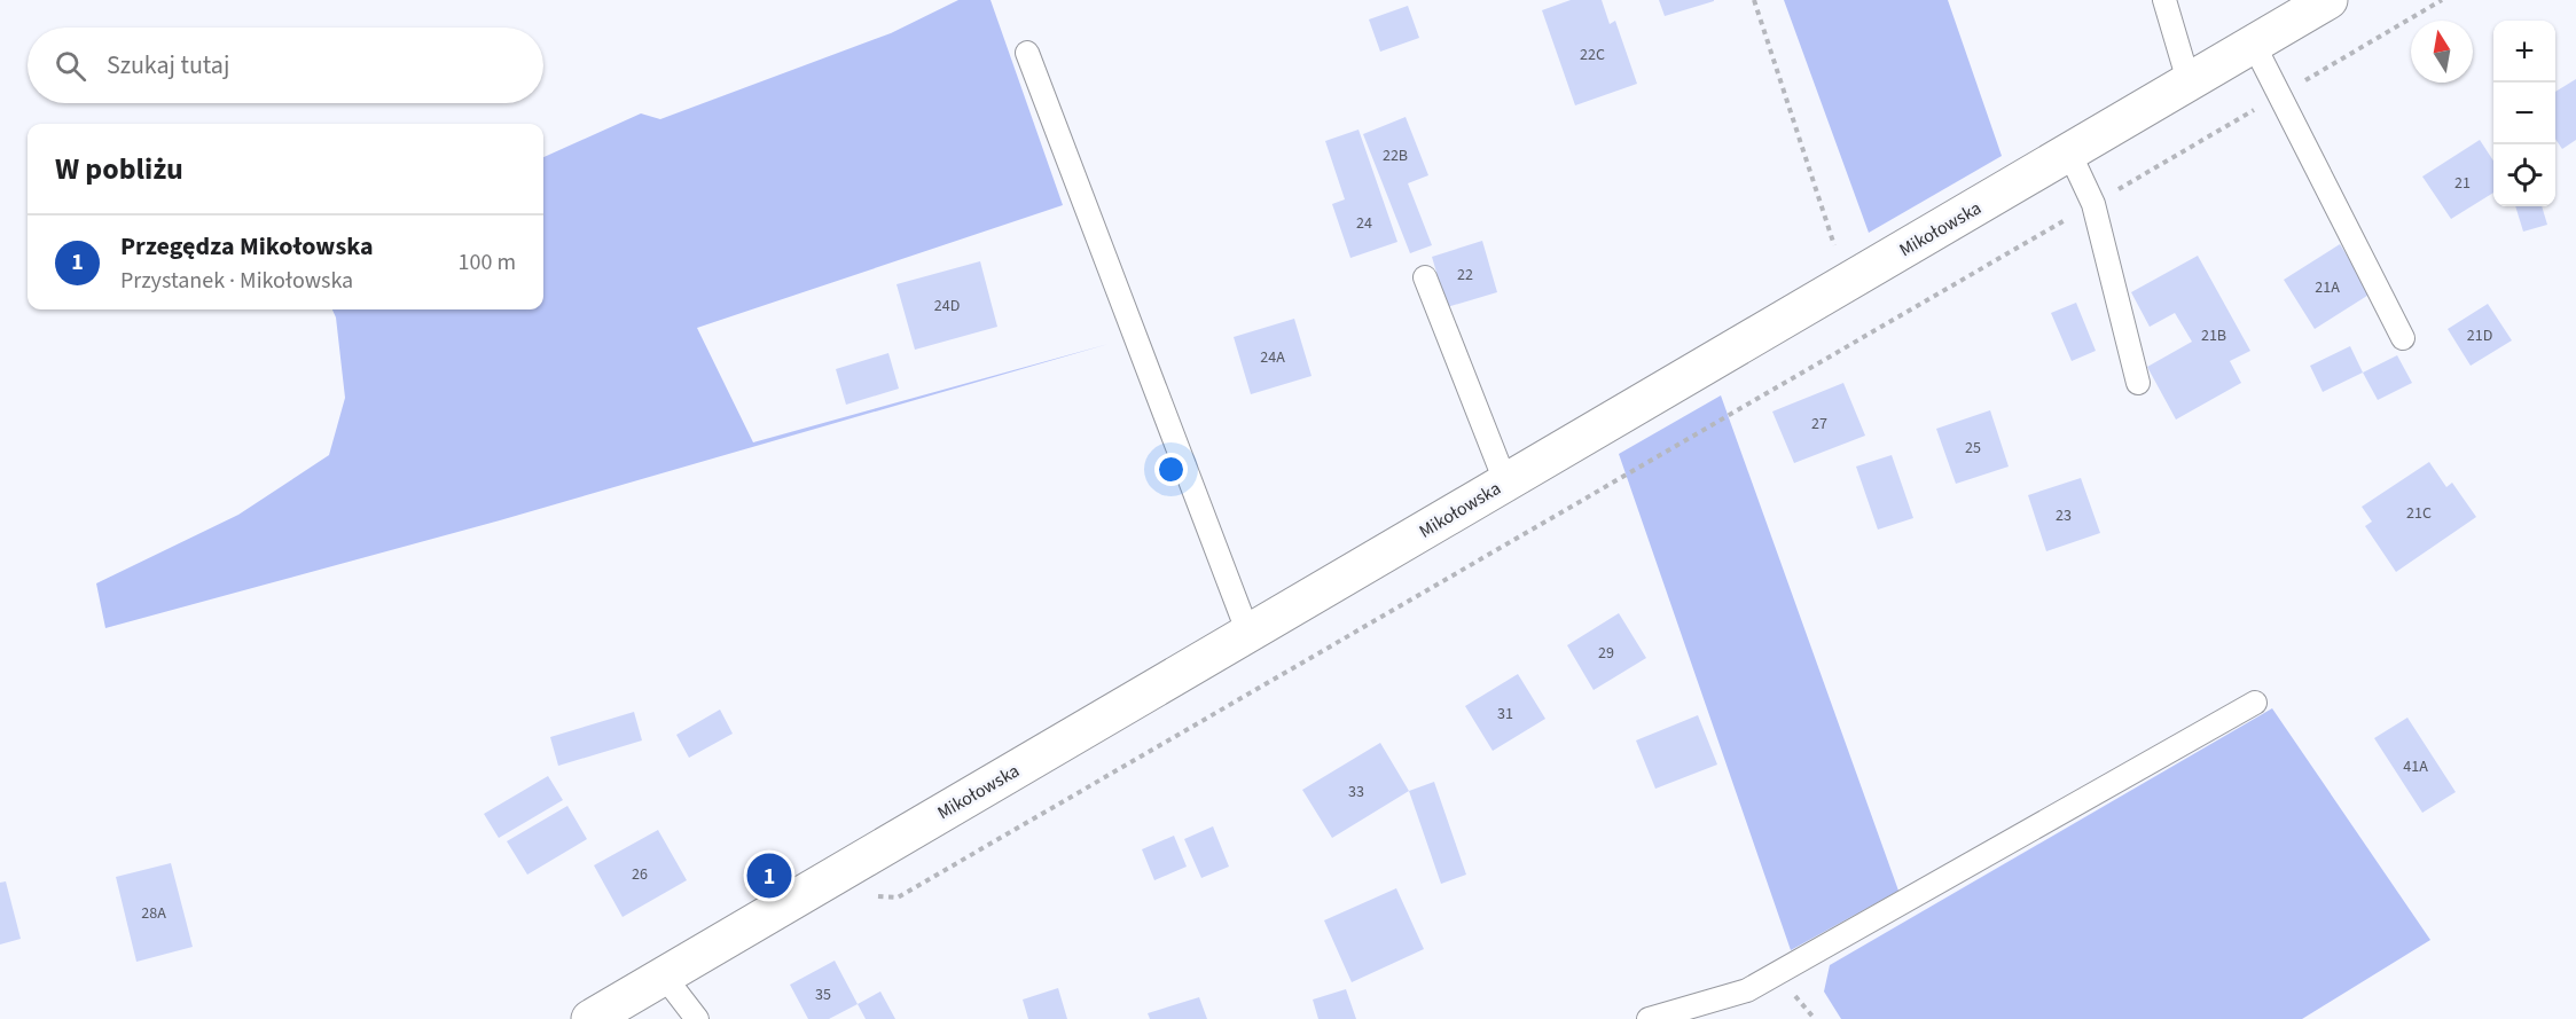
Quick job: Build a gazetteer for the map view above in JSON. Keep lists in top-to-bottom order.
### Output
{
  "streets": {
    "main road": ["Mikołowska"]
  },
  "house_numbers": [
    "22C",
    "22B",
    "21",
    "24",
    "22",
    "21A",
    "24D",
    "21B",
    "21D",
    "24A",
    "27",
    "25",
    "21C",
    "23",
    "29",
    "31",
    "41A",
    "33",
    "26",
    "28A",
    "35"
  ],
  "north": "top",
  "page": {
    "map_buttons": ["+", "−"],
    "search": "Szukaj tutaj",
    "heading": "W pobliżu",
    "list": [
      {
        "mark": "1",
        "name": "Przegędza Mikołowska",
        "note": "Przystanek · Mikołowska",
        "value": "100 m"
      }
    ],
    "pins": "1"
  }
}
